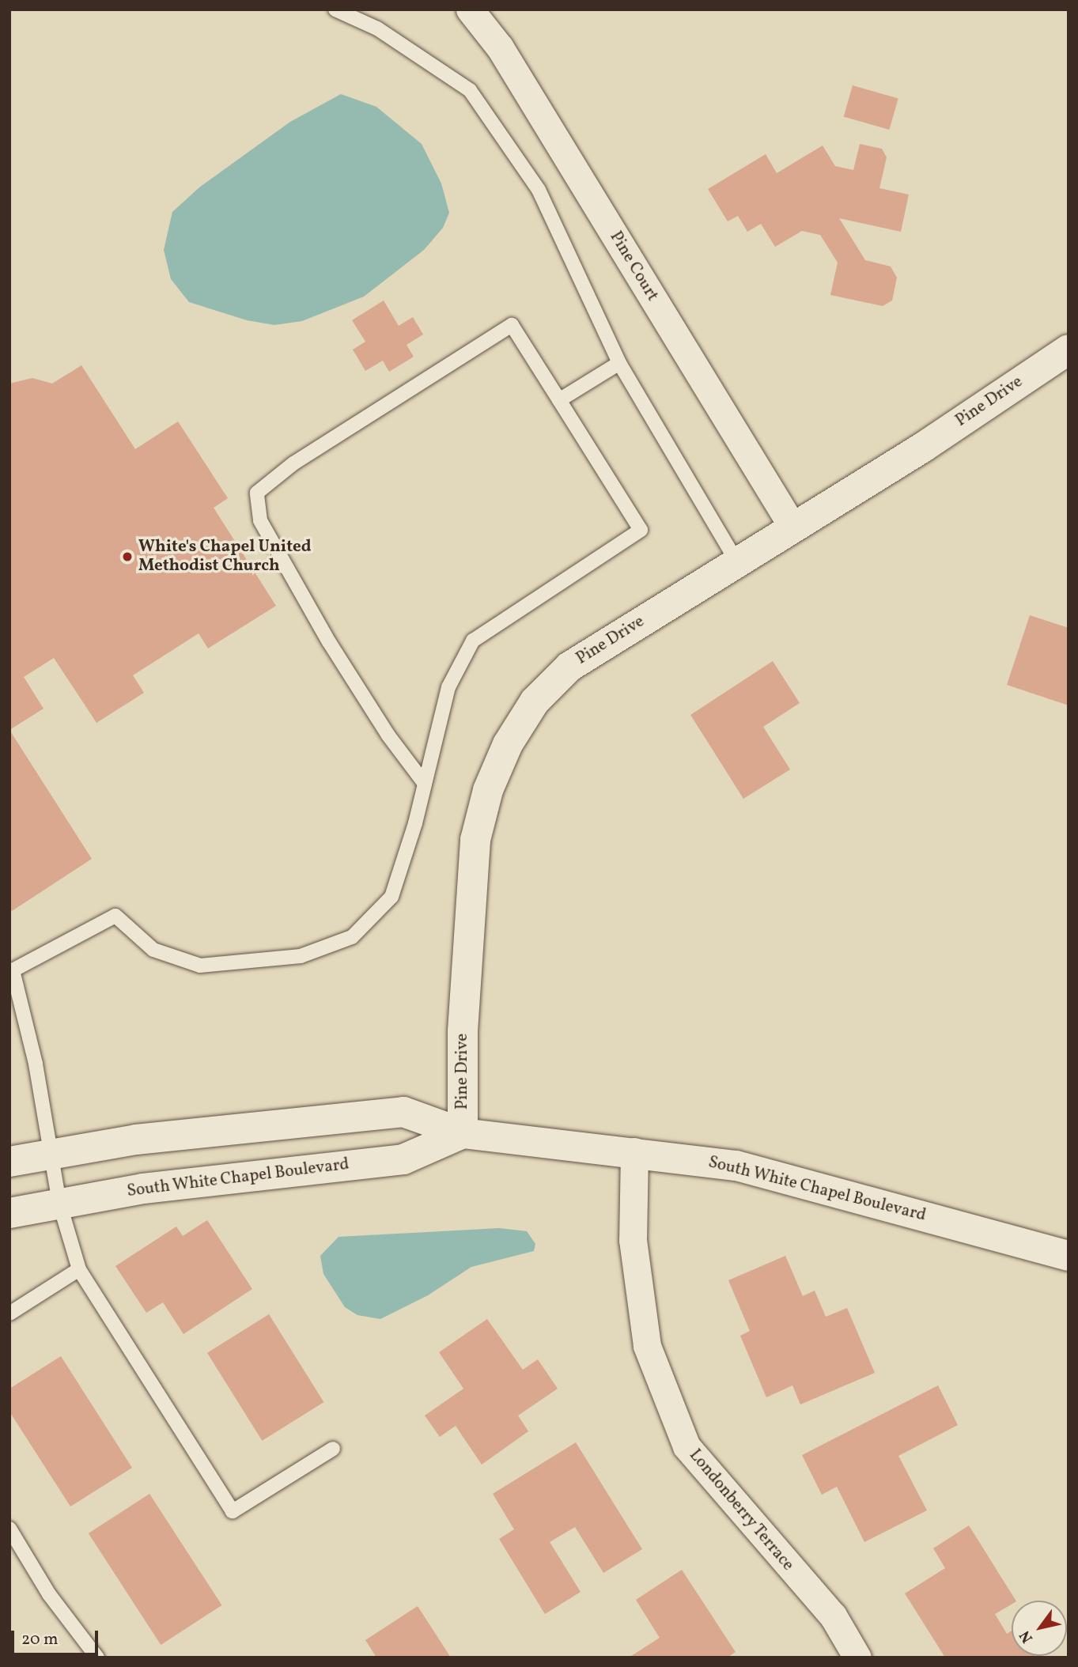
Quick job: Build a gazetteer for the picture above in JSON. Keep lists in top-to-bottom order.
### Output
{
  "streets": {
    "main road": ["Pine Drive", "South White Chapel Boulevard"],
    "street": ["Pine Court", "Londonberry Terrace"]
  },
  "crossings": [
    ["Pine Court", "Pine Drive"],
    ["Pine Drive", "South White Chapel Boulevard"],
    ["South White Chapel Boulevard", "Londonberry Terrace"]
  ],
  "places": ["White's Chapel United Methodist Church"],
  "scale_bar": "20 m",
  "north": "bottom left"
}
